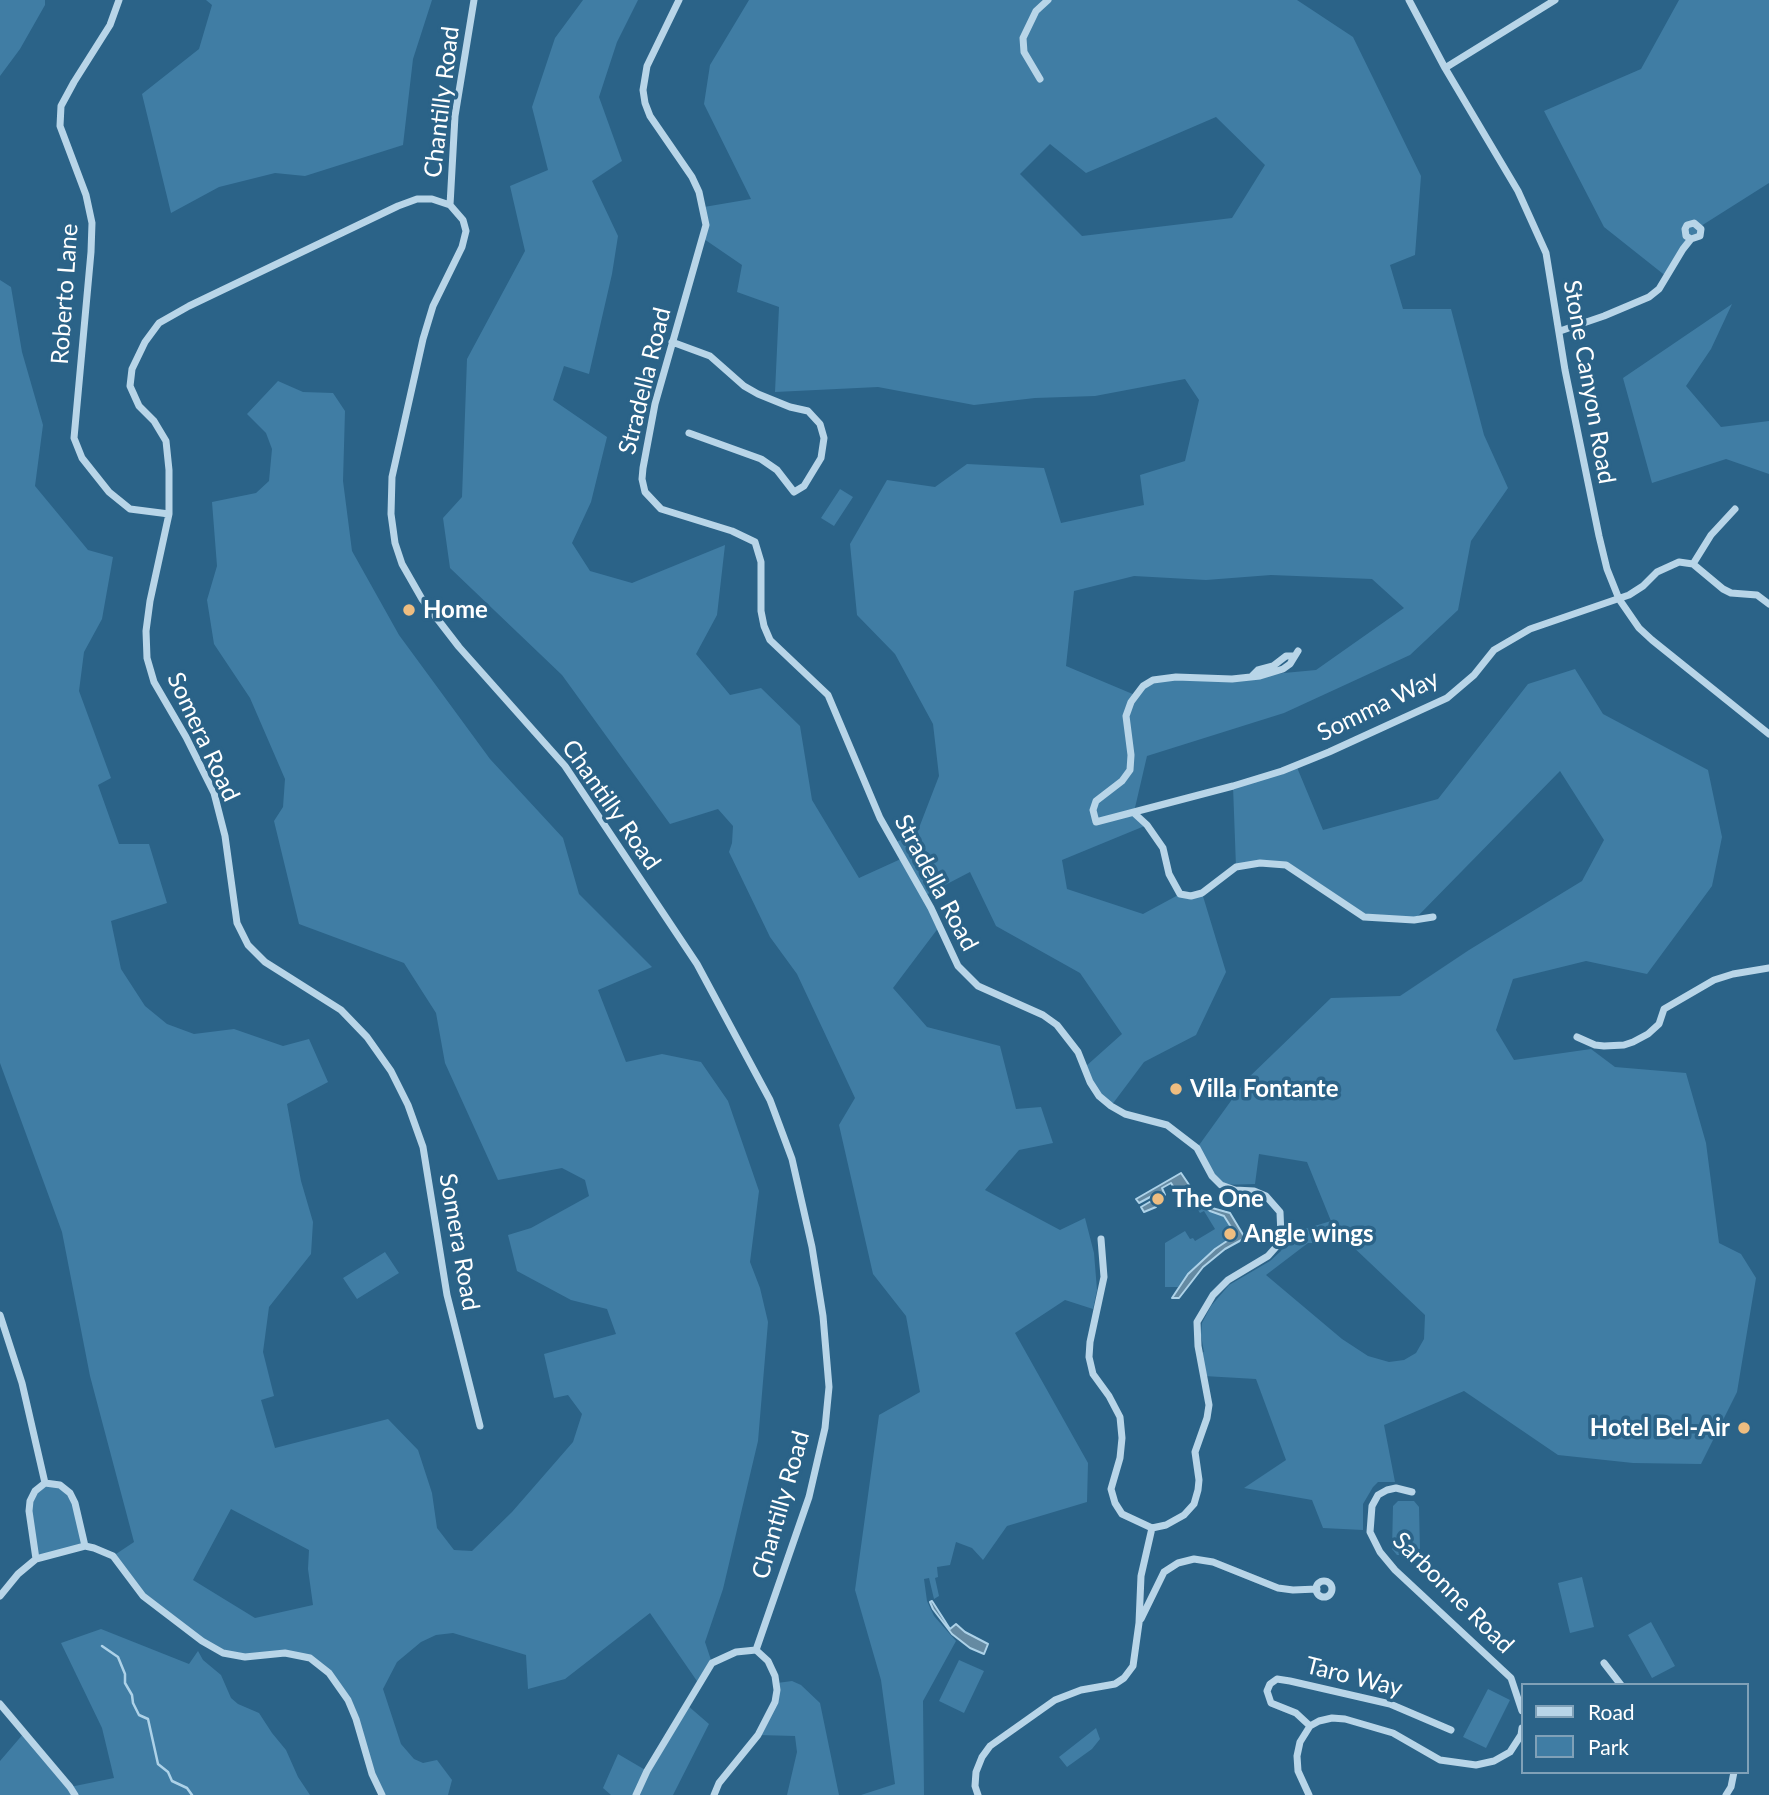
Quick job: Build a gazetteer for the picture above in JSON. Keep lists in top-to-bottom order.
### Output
{
  "streets": {
    "street": [
      "Chantilly Road",
      "Roberto Lane",
      "Stradella Road",
      "Stone Canyon Road",
      "Somma Way",
      "Somera Road",
      "Sarbonne Road",
      "Taro Way"
    ]
  },
  "crossings": [
    ["Chantilly Road", "Somera Road"],
    ["Roberto Lane", "Somera Road"],
    ["Stone Canyon Road", "Somma Way"]
  ],
  "places": [
    "Home",
    "Villa Fontante",
    "The One",
    "Angle wings",
    "Hotel Bel-Air"
  ],
  "legend": ["Road", "Park"]
}
